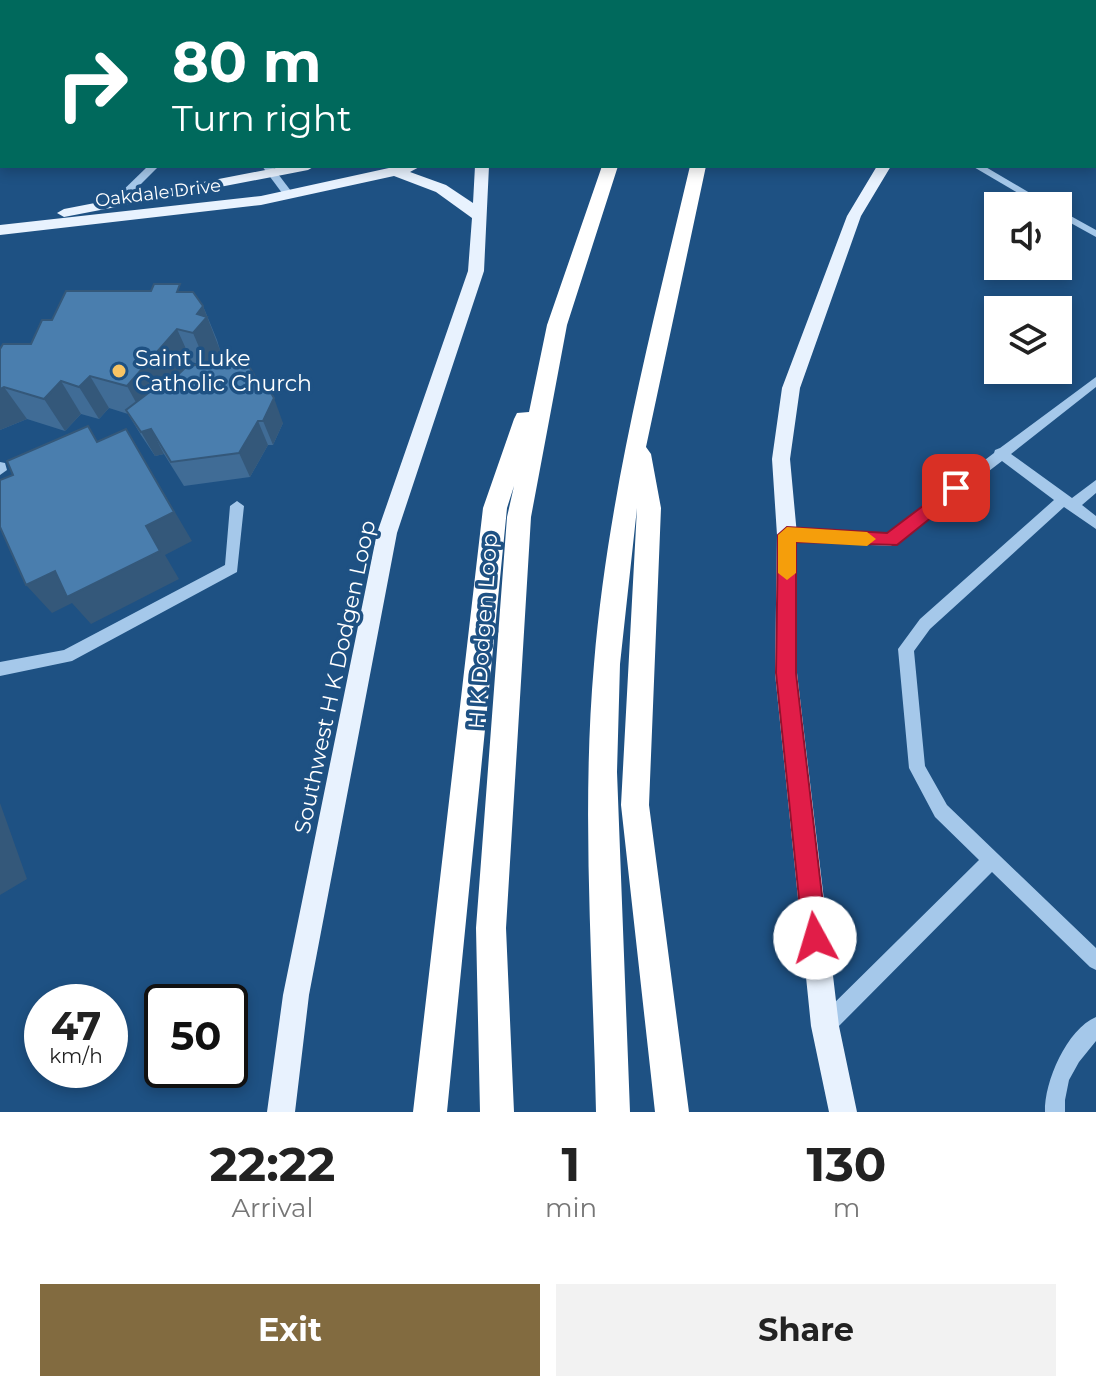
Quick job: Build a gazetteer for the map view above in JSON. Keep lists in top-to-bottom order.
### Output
{
  "streets": {
    "highway": ["H K Dodgen Loop"],
    "main road": ["Oakdale Drive", "Southwest H K Dodgen Loop"]
  },
  "places": ["Saint Luke Catholic Church"],
  "page": {
    "turn": ["80 m", "Turn right"],
    "speed": "47 km/h",
    "limit": "50",
    "eta": [
      "22:22",
      "Arrival",
      "1",
      "min",
      "130",
      "m"
    ],
    "buttons": ["Exit", "Share"]
  }
}
